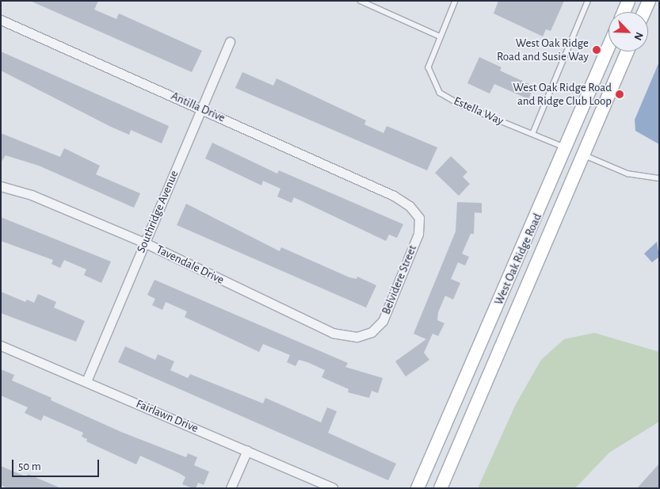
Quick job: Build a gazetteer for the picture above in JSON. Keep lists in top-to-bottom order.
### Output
{
  "streets": {
    "street": [
      "Antilla Drive",
      "Southridge Avenue",
      "West Oak Ridge Road",
      "Tavendale Drive",
      "Belvidere Street",
      "Fairlawn Drive"
    ],
    "lane": ["Estella Way"]
  },
  "crossings": [
    ["Antilla Drive", "Southridge Avenue"],
    ["Antilla Drive", "Belvidere Street"],
    ["Estella Way", "West Oak Ridge Road"],
    ["Southridge Avenue", "Tavendale Drive"],
    ["Southridge Avenue", "Fairlawn Drive"],
    ["Tavendale Drive", "Belvidere Street"]
  ],
  "places": ["West Oak Ridge Road and Susie Way", "West Oak Ridge Road and Ridge Club Loop"],
  "scale_bar": "50 m",
  "north": "bottom right"
}
